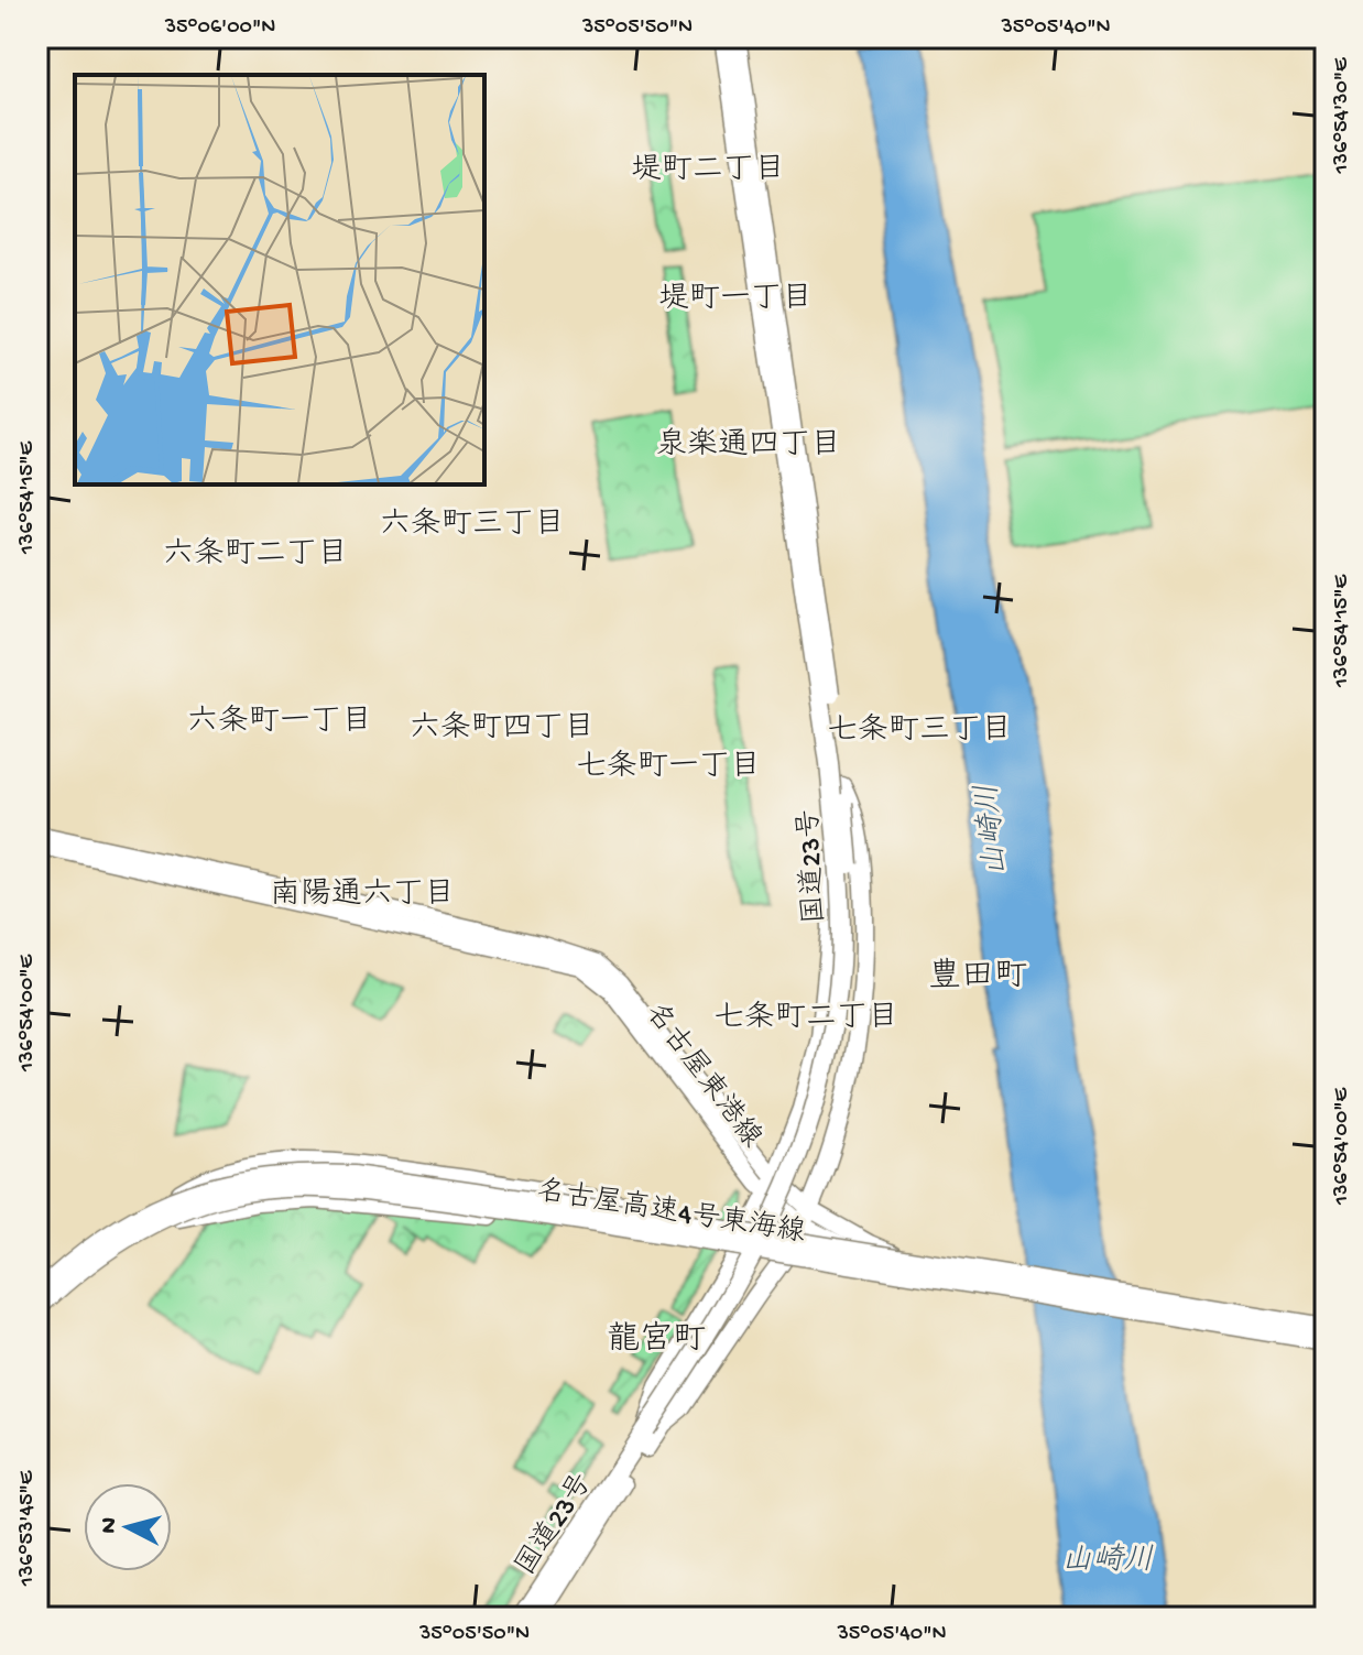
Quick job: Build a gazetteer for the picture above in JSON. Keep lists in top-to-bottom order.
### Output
{
  "streets": {
    "highway": ["国道23号", "名古屋高速4号東海線"],
    "main road": ["名古屋東港線"]
  },
  "crossings": [
    ["名古屋東港線", "名古屋高速4号東海線"]
  ],
  "districts": [
    "堤町二丁目",
    "堤町一丁目",
    "泉楽通四丁目",
    "六条町三丁目",
    "六条町二丁目",
    "六条町一丁目",
    "六条町四丁目",
    "七条町三丁目",
    "七条町一丁目",
    "南陽通六丁目",
    "豊田町",
    "七条町二丁目",
    "龍宮町"
  ],
  "water": ["山崎川"],
  "north": "left",
  "coordinates": [
    "35°06'00\"N",
    "35°05'50\"N",
    "35°05'40\"N",
    "136°54'30\"E",
    "136°54'15\"E",
    "136°54'00\"E",
    "136°53'45\"E"
  ]
}
